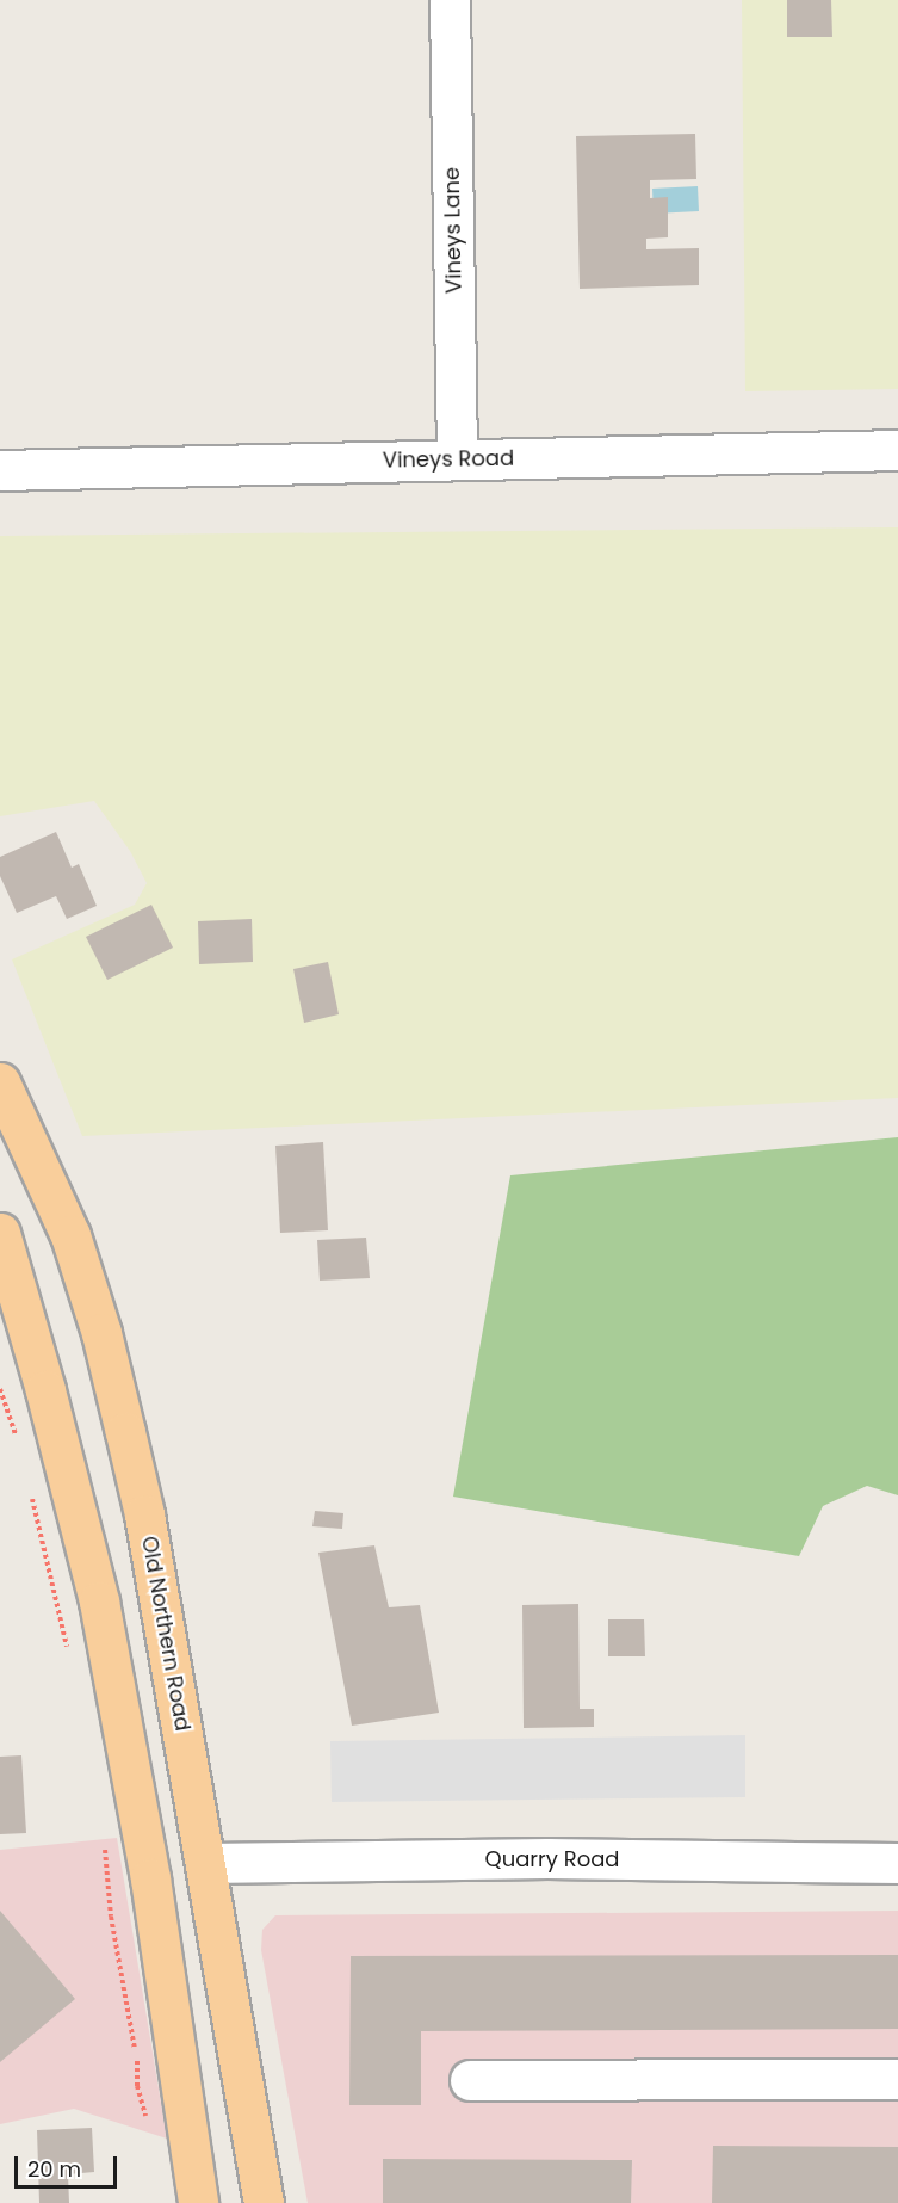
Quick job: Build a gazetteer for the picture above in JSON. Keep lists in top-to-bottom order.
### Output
{
  "streets": {
    "main road": ["Old Northern Road"],
    "street": ["Vineys Lane", "Vineys Road", "Quarry Road"]
  },
  "crossings": [
    ["Vineys Lane", "Vineys Road"],
    ["Old Northern Road", "Quarry Road"]
  ],
  "scale_bar": "20 m"
}
